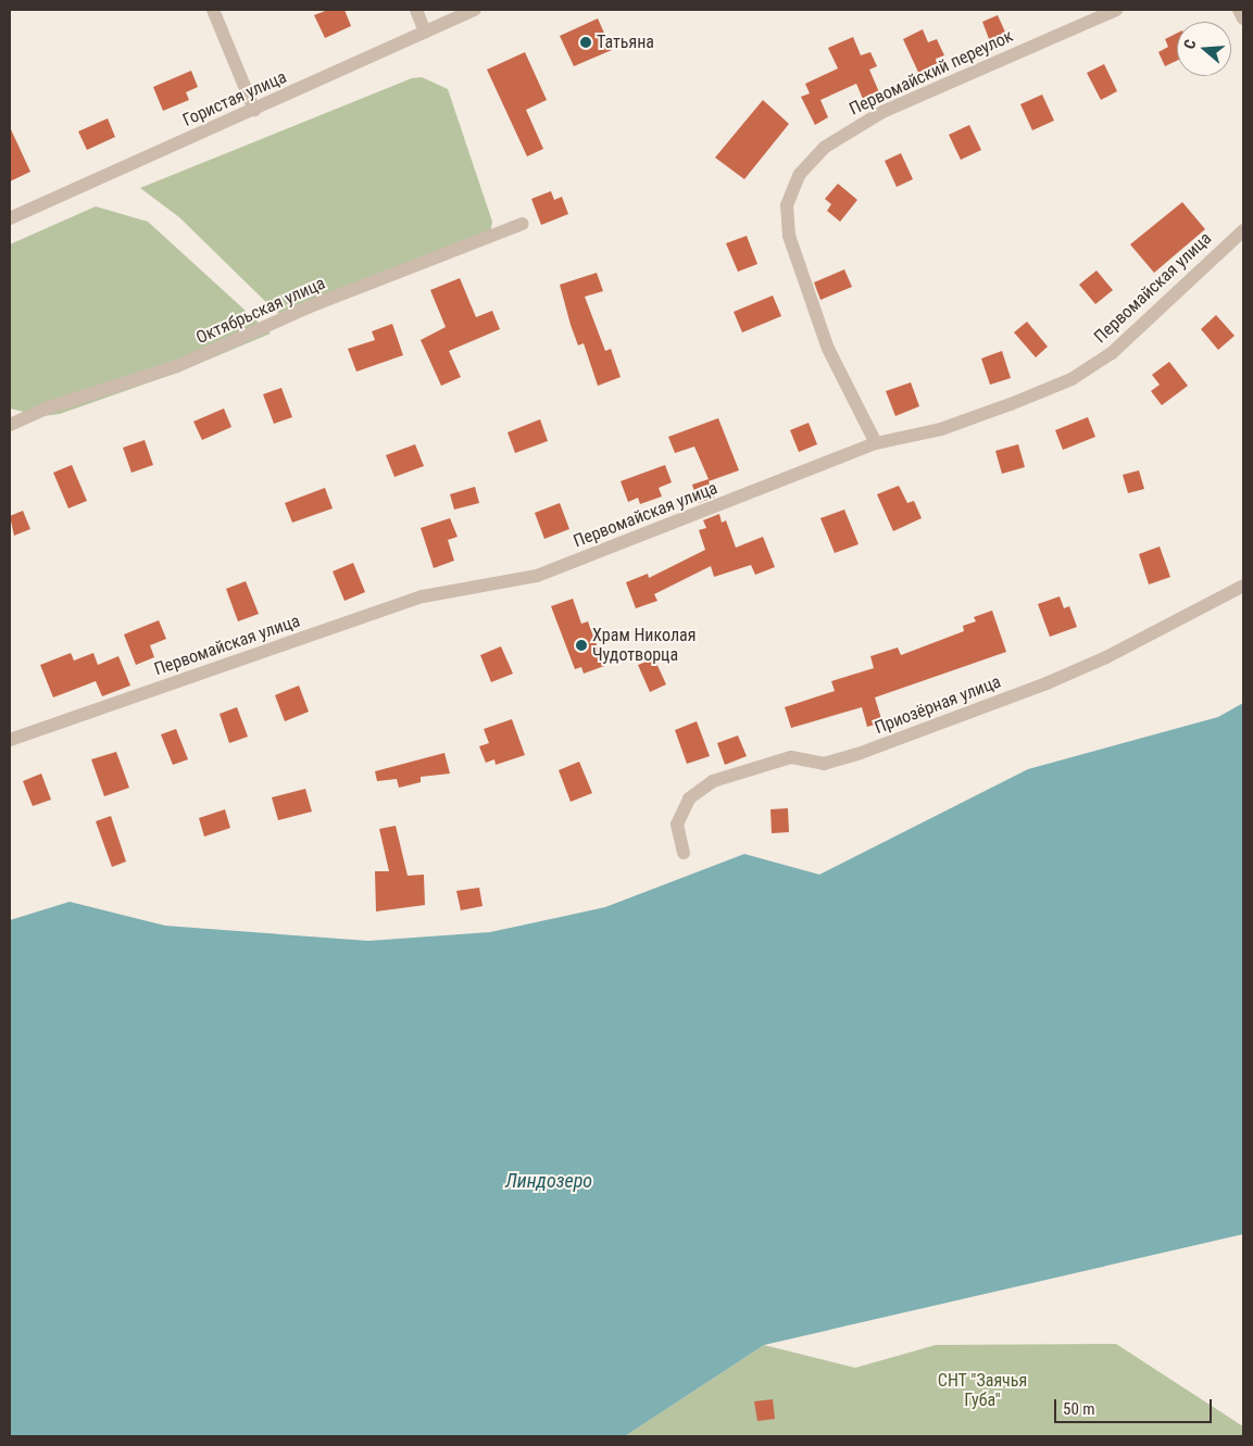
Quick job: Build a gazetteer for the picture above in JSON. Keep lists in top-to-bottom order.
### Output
{
  "streets": {
    "street": [
      "Первомайский переулок",
      "Гористая улица",
      "Первомайская улица",
      "Октябрьская улица",
      "Приозёрная улица"
    ]
  },
  "crossings": [
    ["Первомайский переулок", "Первомайская улица"]
  ],
  "water": ["Линдозеро"],
  "parks": ["СНТ \"Заячья Губа\""],
  "places": ["Татьяна", "Храм Николая Чудотворца"],
  "scale_bar": "50 m",
  "north": "left"
}
